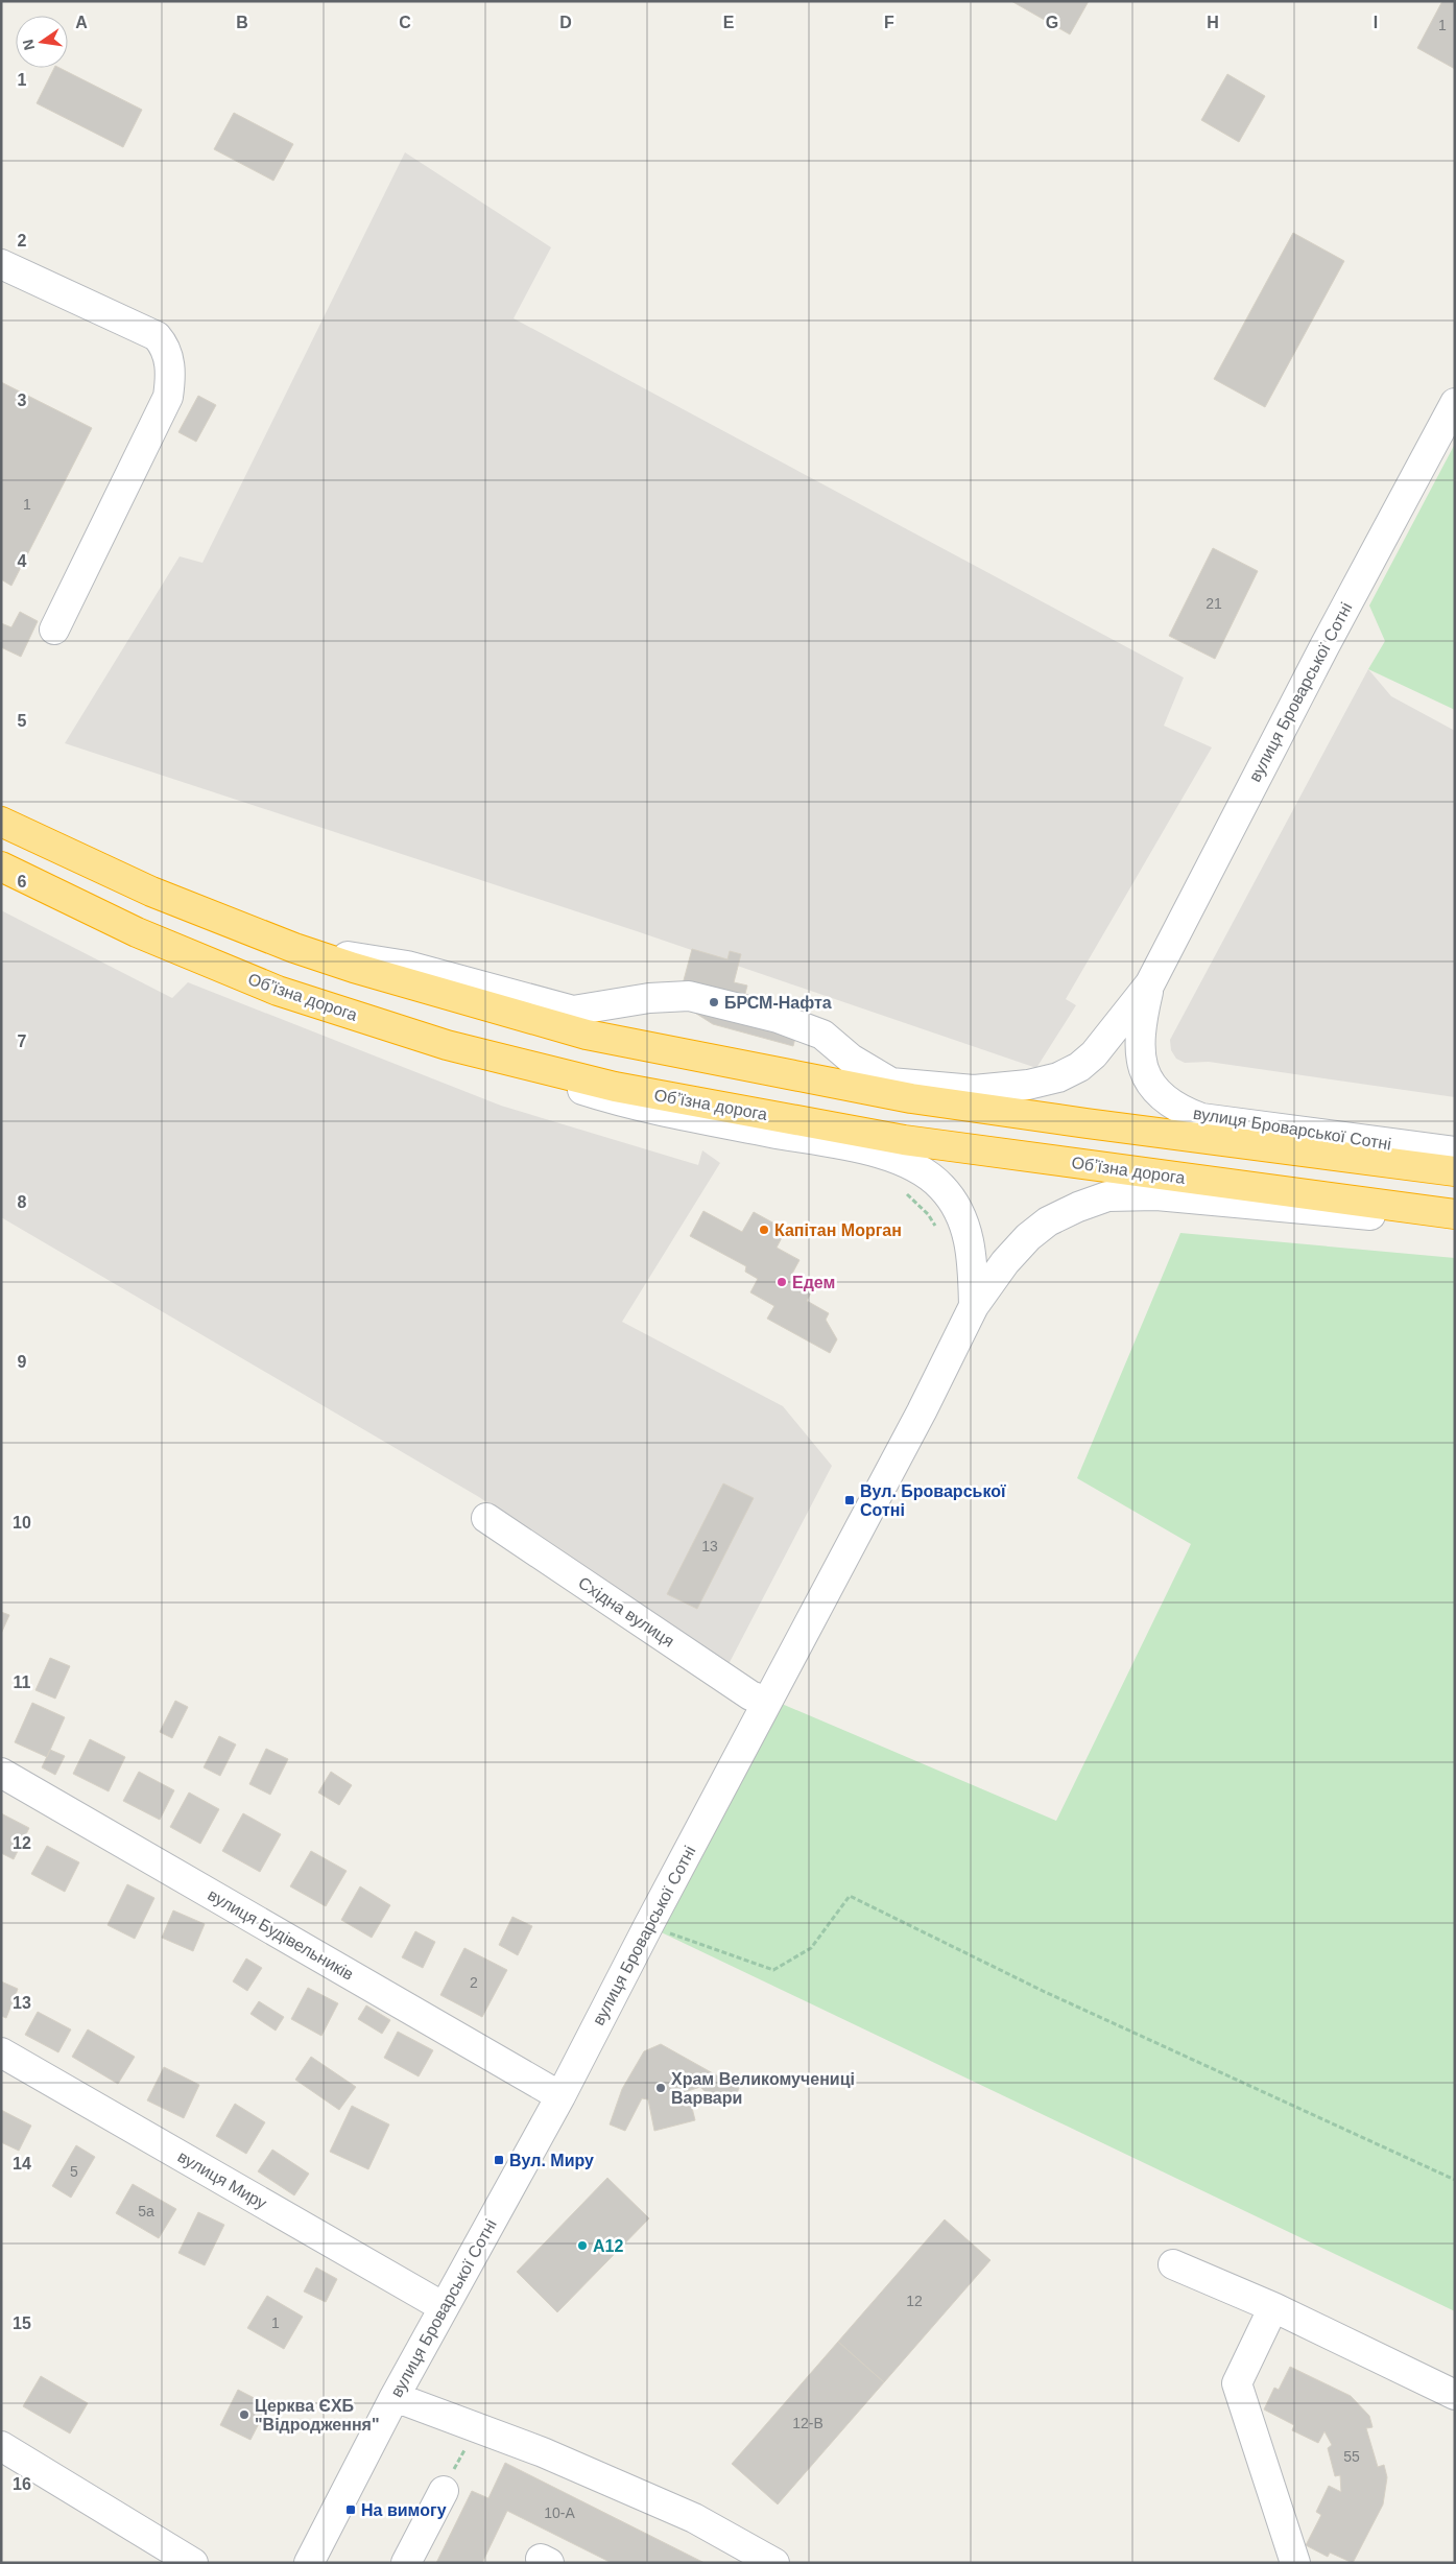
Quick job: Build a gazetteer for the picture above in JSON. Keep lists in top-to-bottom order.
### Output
{
  "streets": {
    "highway": ["Обʼїзна дорога"],
    "street": [
      "вулиця Броварської Сотні",
      "Східна вулиця",
      "вулиця Будівельників",
      "вулиця Миру"
    ]
  },
  "crossings": [
    ["вулиця Броварської Сотні", "Східна вулиця"],
    ["вулиця Броварської Сотні", "вулиця Будівельників"],
    ["вулиця Броварської Сотні", "вулиця Миру"]
  ],
  "places": {
    "other": [
      "БРСМ-Нафта",
      "Капітан Морган",
      "Едем",
      "Храм Великомучениці Варвари",
      "А12",
      "Церква ЄХБ \"Відродження\""
    ],
    "transit": ["Вул. Броварської Cотні", "Вул. Миру", "На вимогу"]
  },
  "house_numbers": [
    "1",
    "1",
    "21",
    "13",
    "2",
    "5",
    "5а",
    "12",
    "1",
    "12-В",
    "55",
    "10-А"
  ],
  "north": "left",
  "grid": {
    "columns": [
      "A",
      "B",
      "C",
      "D",
      "E",
      "F",
      "G",
      "H",
      "I"
    ],
    "rows": [
      "1",
      "2",
      "3",
      "4",
      "5",
      "6",
      "7",
      "8",
      "9",
      "10",
      "11",
      "12",
      "13",
      "14",
      "15",
      "16"
    ]
  }
}
